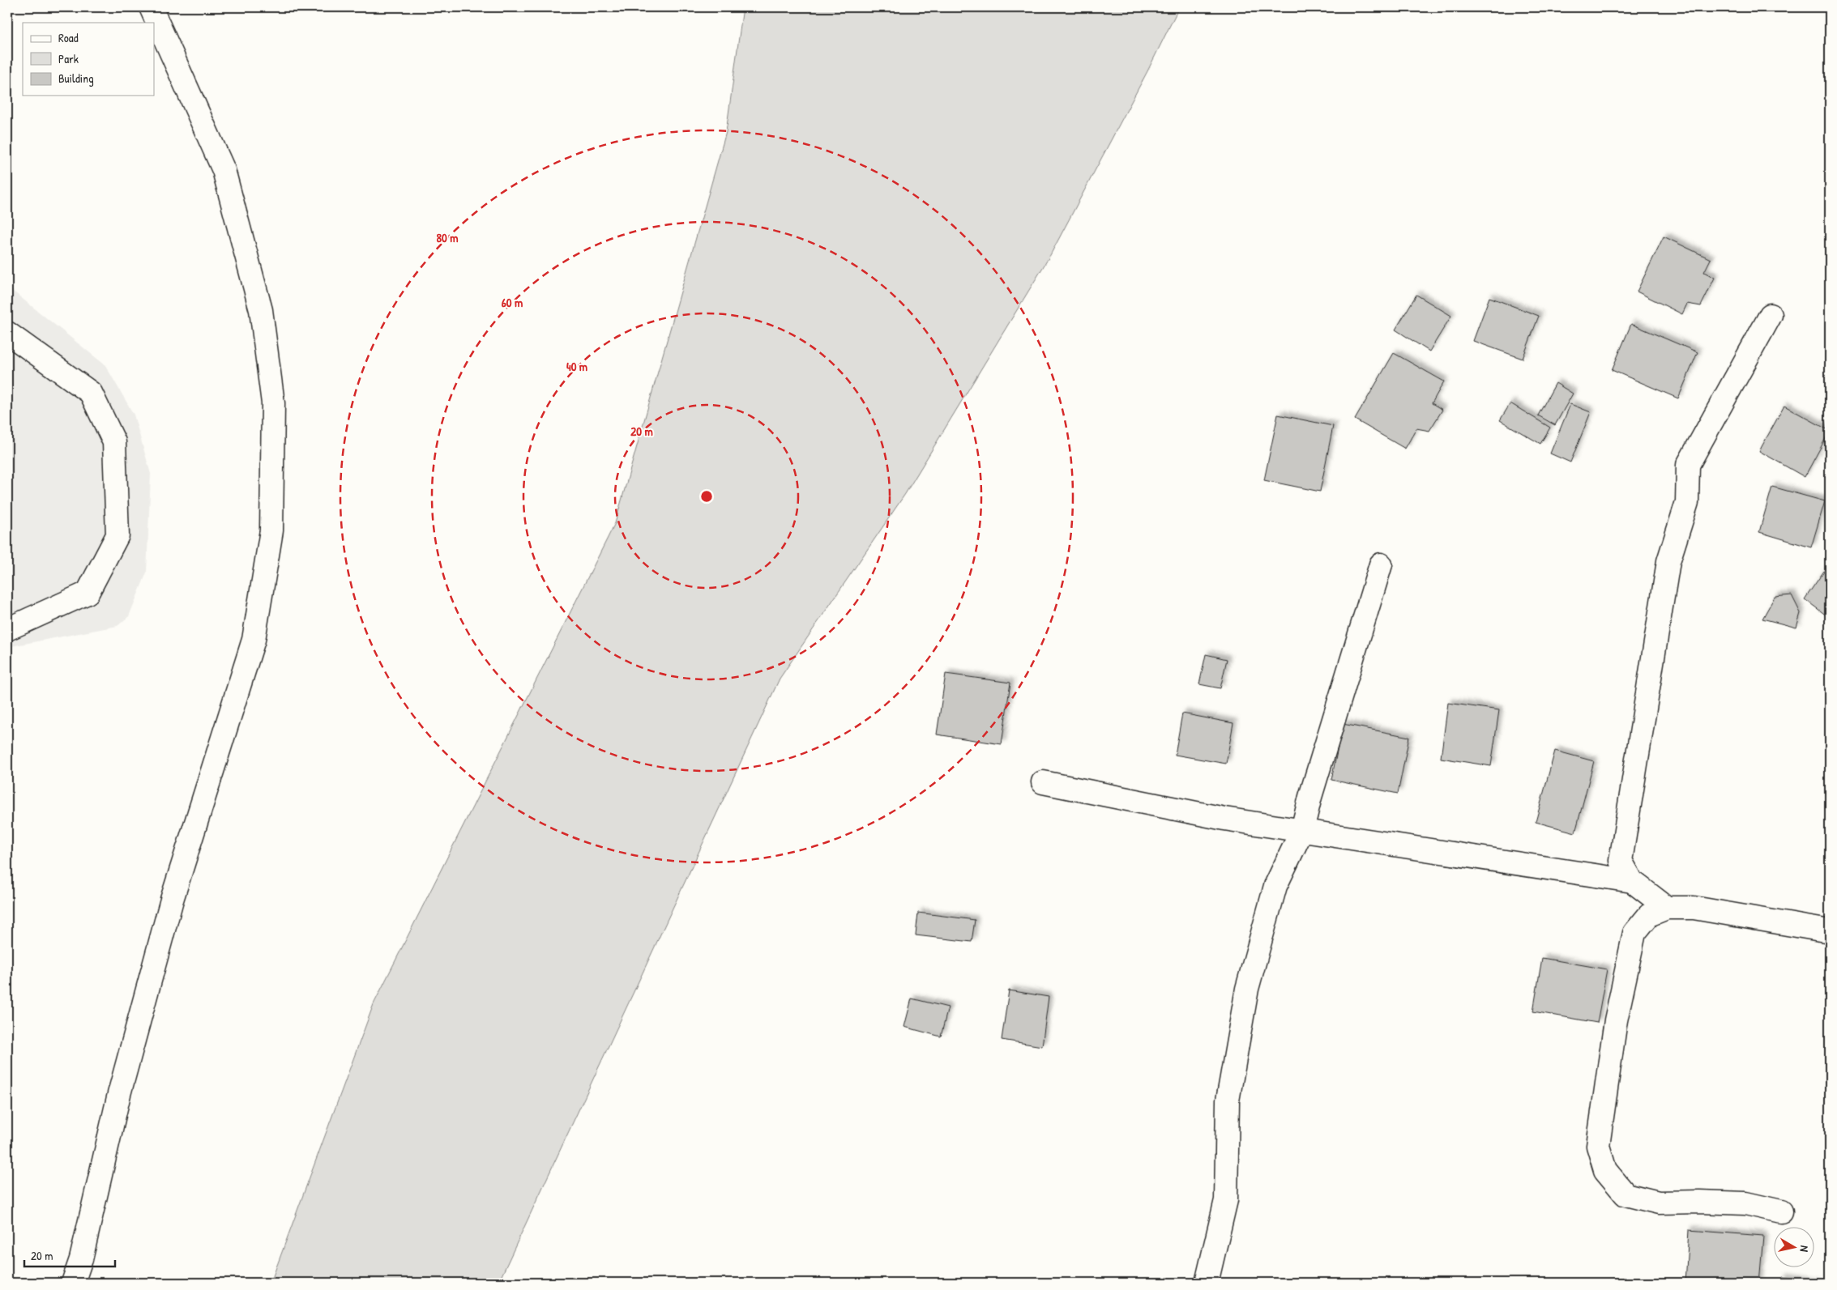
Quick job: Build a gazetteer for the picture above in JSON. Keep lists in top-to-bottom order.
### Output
{
  "legend": ["Road", "Park", "Building"],
  "scale_bar": "20 m",
  "north": "right",
  "rings": [
    "80 m",
    "60 m",
    "40 m",
    "20 m"
  ]
}
